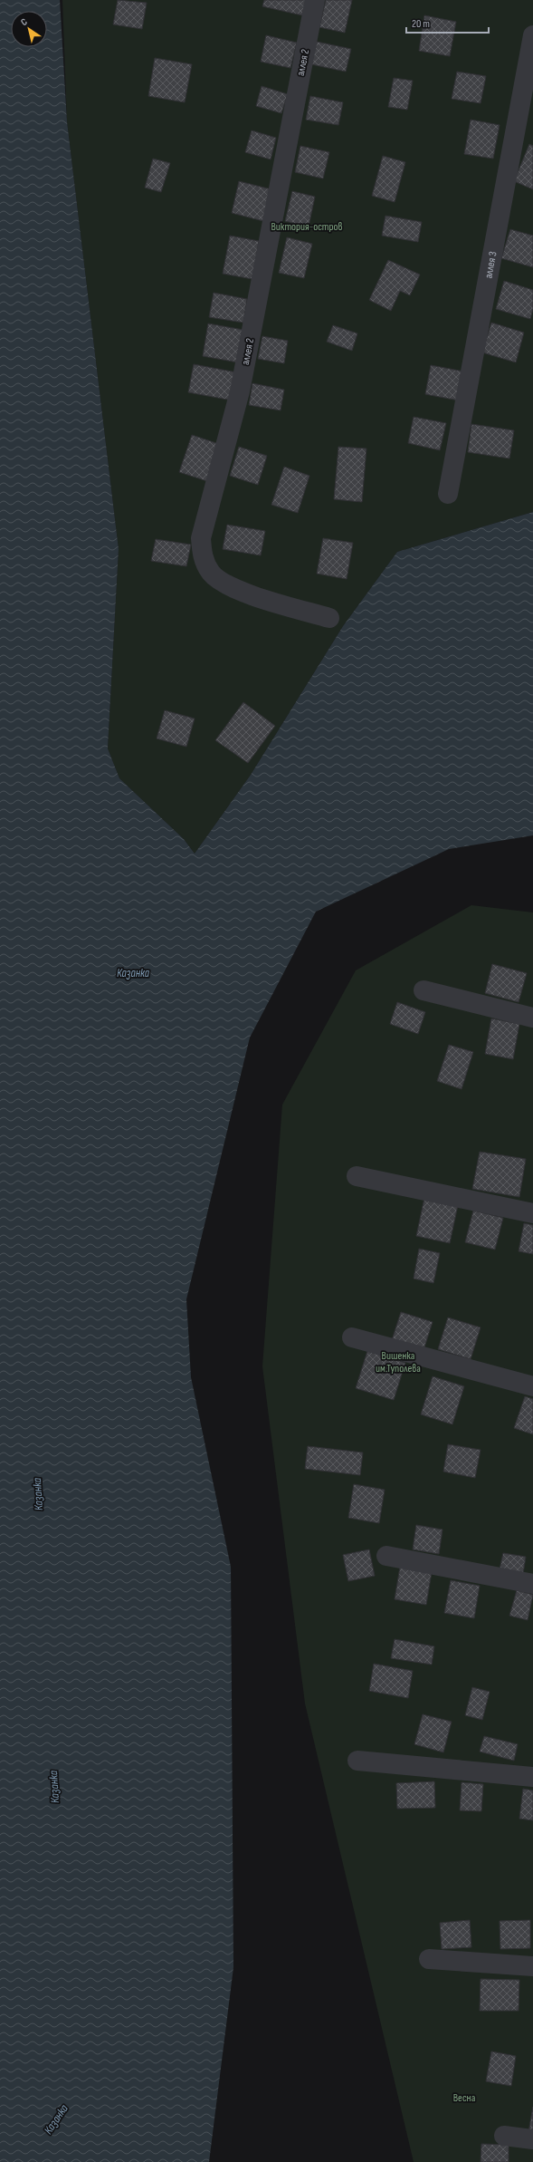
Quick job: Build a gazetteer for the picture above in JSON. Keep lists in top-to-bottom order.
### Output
{
  "streets": {
    "lane": ["аллея 2", "аллея 3"]
  },
  "water": ["Казанка"],
  "parks": ["Виктория-остров", "Вишенка им.Туполева", "Весна"],
  "scale_bar": "20 m",
  "north": "top left"
}
